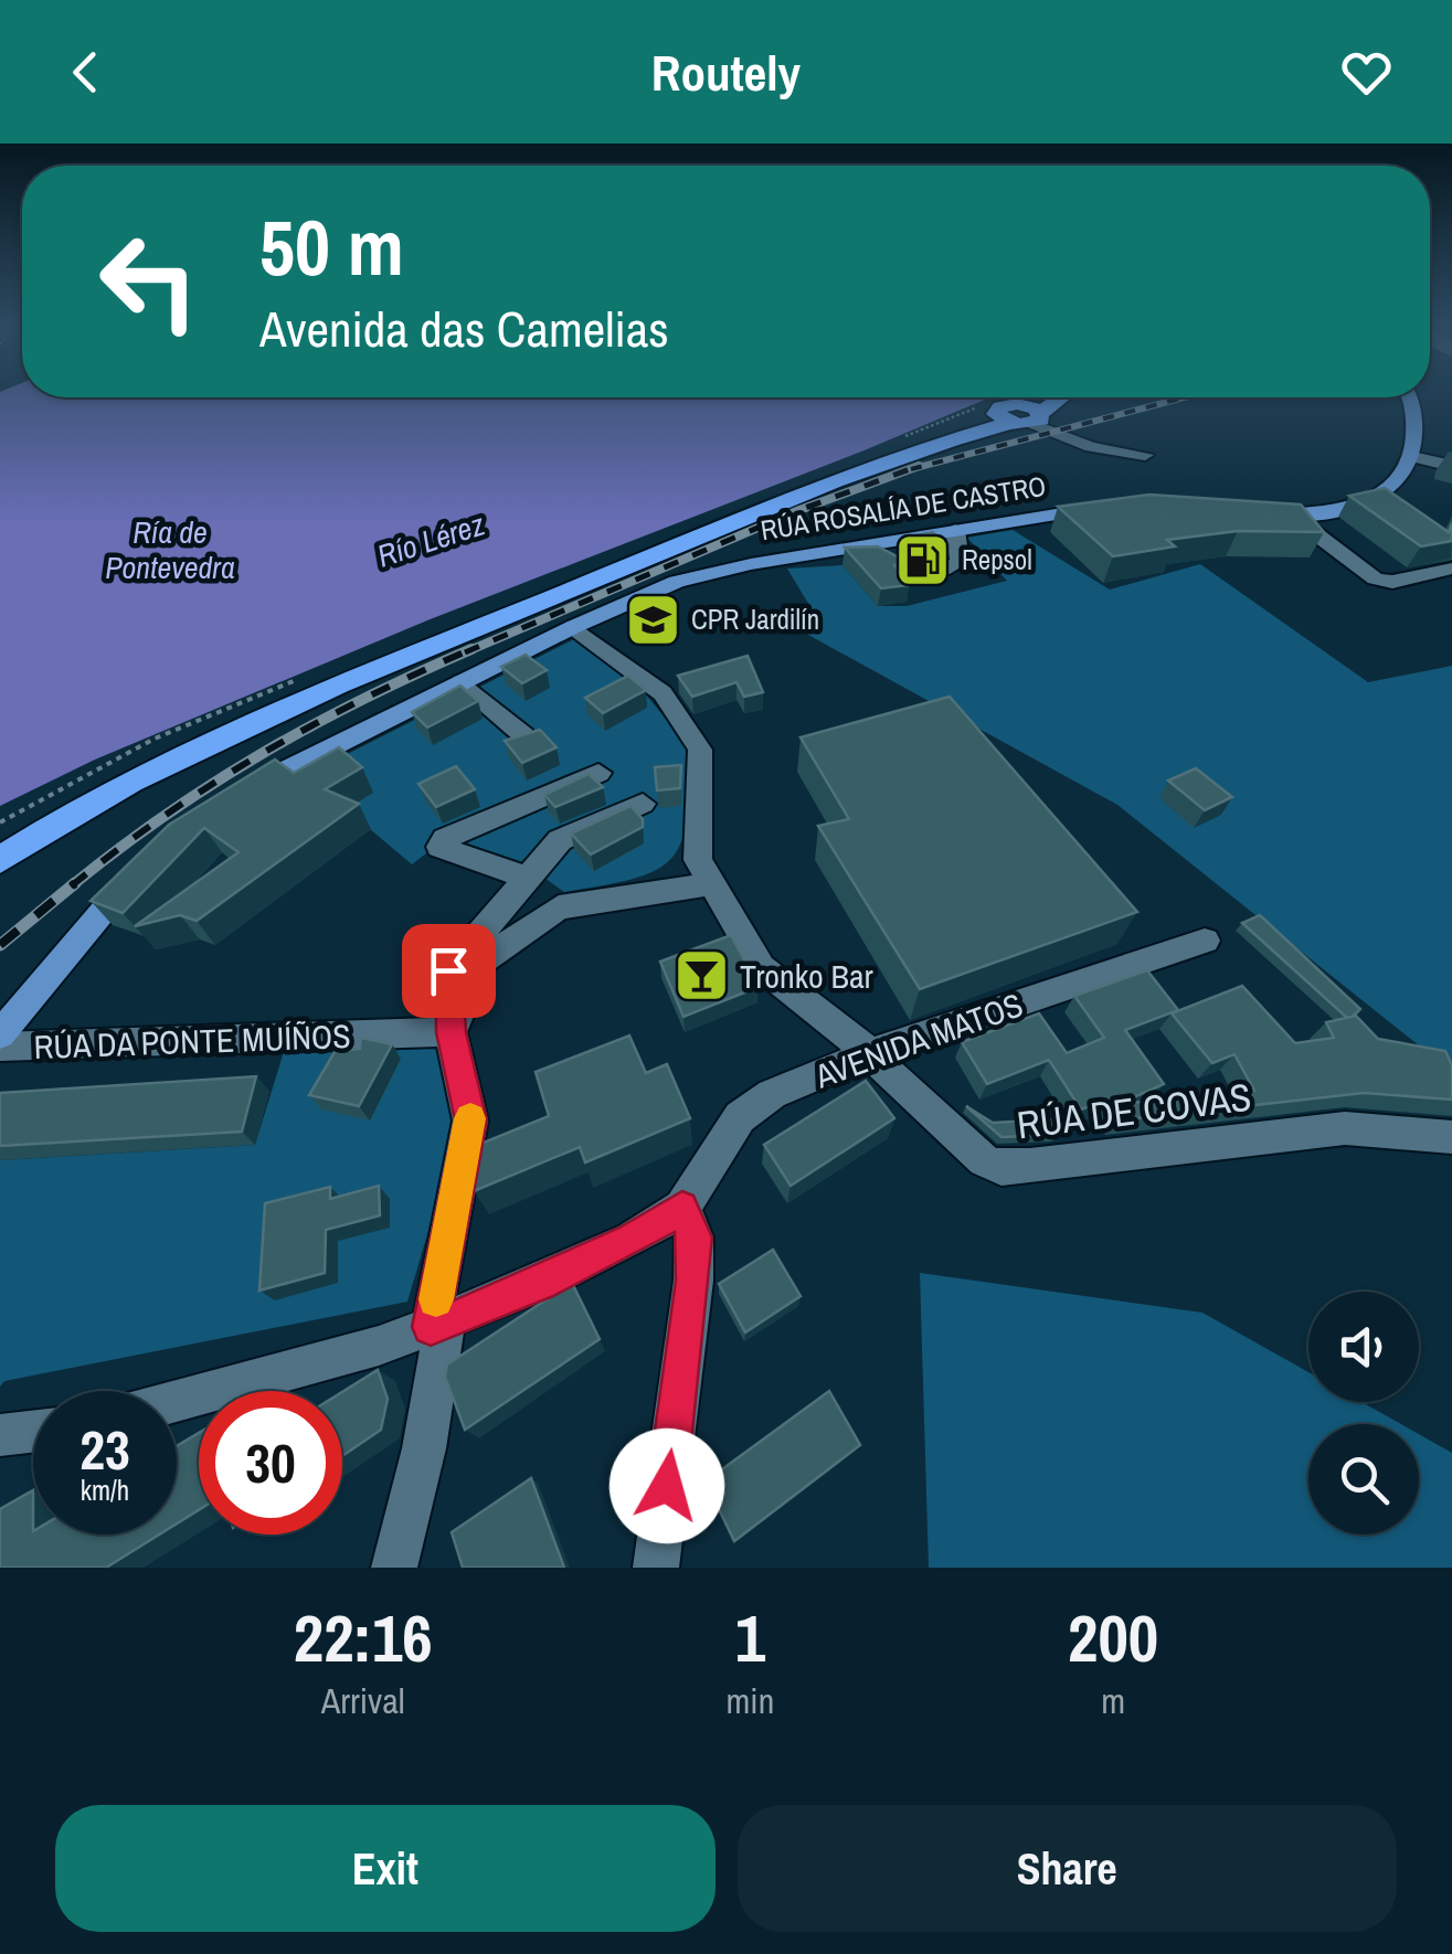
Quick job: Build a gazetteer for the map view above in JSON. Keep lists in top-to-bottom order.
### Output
{
  "streets": {
    "main road": ["RÚA ROSALÍA DE CASTRO"],
    "street": ["AVENIDA MATOS", "RÚA DA PONTE MUÍÑOS", "RÚA DE COVAS"]
  },
  "crossings": [
    ["RÚA ROSALÍA DE CASTRO", "RÚA DE COVAS"],
    ["AVENIDA MATOS", "RÚA DE COVAS"]
  ],
  "water": ["Ría de Pontevedra", "Río Lérez"],
  "places": {
    "fuel station": ["Repsol"],
    "school or university": ["CPR Jardilín"],
    "bar": ["Tronko Bar"]
  },
  "page": {
    "header": "Routely",
    "turn": ["50 m", "Avenida das Camelias"],
    "speed": "23 km/h",
    "limit": "30",
    "eta": [
      "22:16",
      "Arrival",
      "1",
      "min",
      "200",
      "m"
    ],
    "buttons": ["Exit", "Share"]
  }
}
